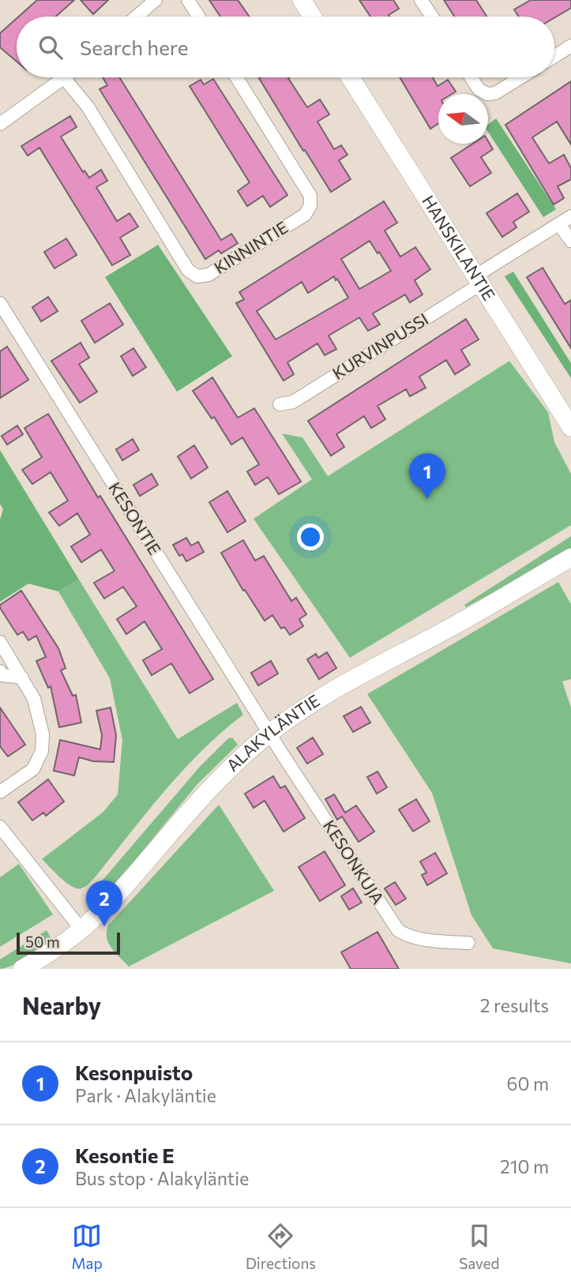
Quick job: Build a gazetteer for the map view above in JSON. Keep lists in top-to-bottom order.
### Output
{
  "streets": {
    "street": [
      "HANSKILANTIE",
      "KINNINTIE",
      "KURVINPUSSI",
      "KESONTIE",
      "ALAKYLÄNTIE",
      "KESONKUJA"
    ]
  },
  "crossings": [
    ["HANSKILANTIE", "KURVINPUSSI"],
    ["KESONTIE", "ALAKYLÄNTIE"],
    ["KESONTIE", "KESONKUJA"],
    ["ALAKYLÄNTIE", "KESONKUJA"]
  ],
  "scale_bar": "50 m",
  "north": "left",
  "page": {
    "search": "Search here",
    "pins": ["1", "2"],
    "scale": "50 m",
    "heading": ["Nearby", "2 results"],
    "list": [
      {
        "mark": "1",
        "name": "Kesonpuisto",
        "note": "Park · Alakyläntie",
        "value": "60 m"
      },
      {
        "mark": "2",
        "name": "Kesontie E",
        "note": "Bus stop · Alakyläntie",
        "value": "210 m"
      }
    ],
    "nav": ["Map", "Directions", "Saved"]
  }
}
